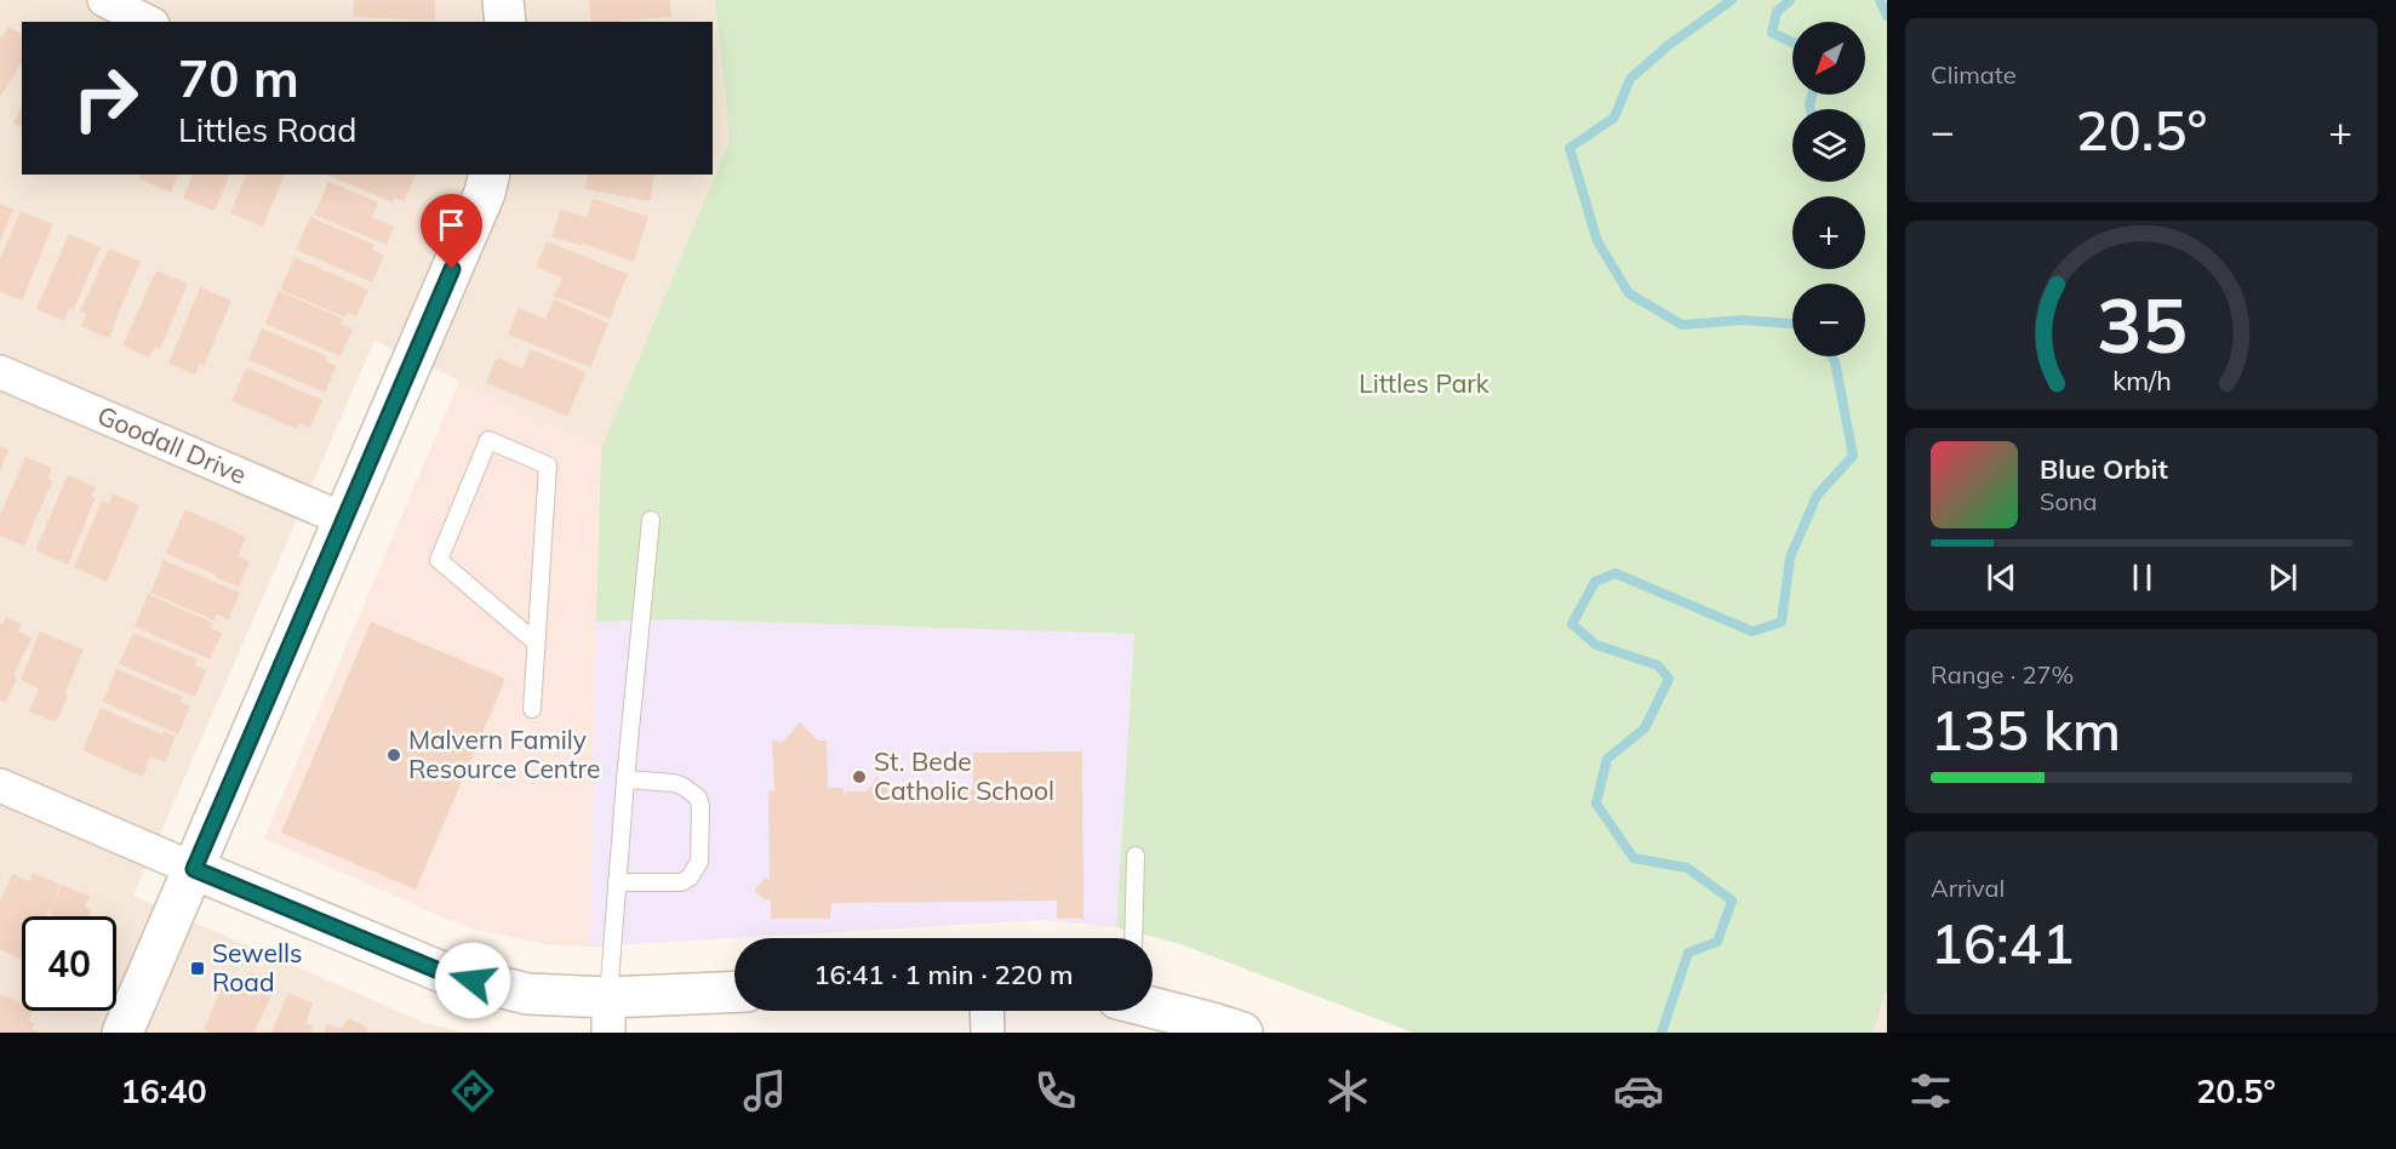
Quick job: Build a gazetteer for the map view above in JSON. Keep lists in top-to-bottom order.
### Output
{
  "streets": {
    "street": ["Goodall Drive"]
  },
  "parks": ["Littles Park"],
  "places": {
    "other": ["Malvern Family Resource Centre", "St. Bede Catholic School"],
    "transit": ["Sewells Road"]
  },
  "north": "bottom left",
  "page": {
    "tile": [
      "Climate",
      ["Range · 27%", "135 km"],
      ["Arrival", "16:41"]
    ],
    "map_buttons": ["+", "−"],
    "turn": ["70 m", "Littles Road"],
    "heat": ["−", "20.5°", "+"],
    "song": ["Blue Orbit", "Sona"],
    "limit": "40",
    "trip": "16:41 · 1 min · 220 m",
    "tabs": ["16:40", "20.5°"],
    "gauge": ["35", "km/h"]
  }
}
